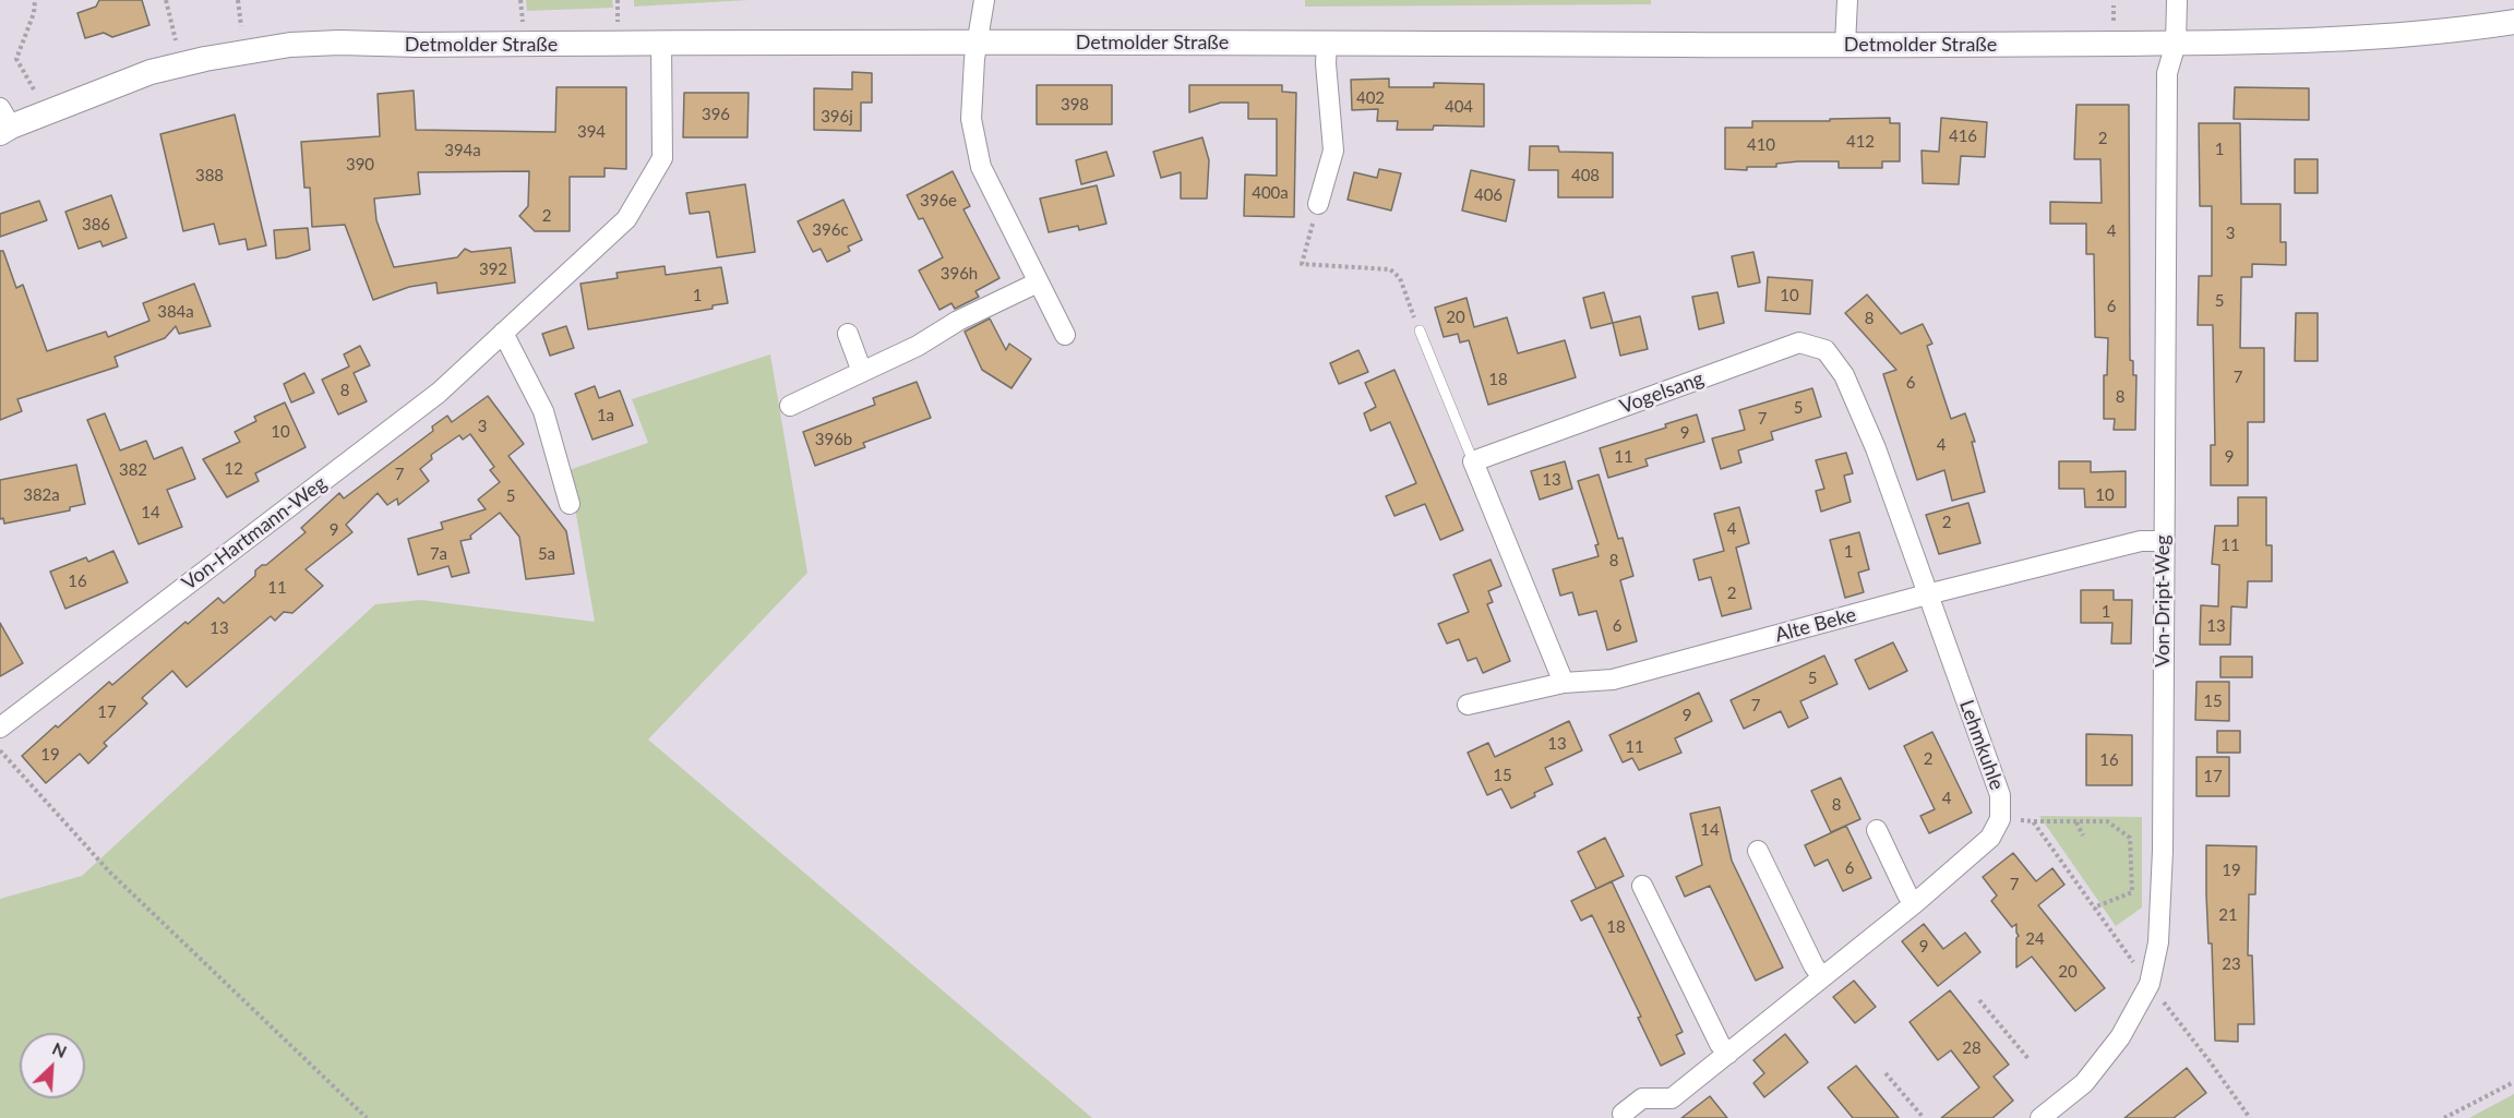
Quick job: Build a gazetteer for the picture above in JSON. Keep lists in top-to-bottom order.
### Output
{
  "streets": {
    "street": [
      "Detmolder Straße",
      "Vogelsang",
      "Von-Hartmann-Weg",
      "Von-Dript-Weg",
      "Alte Beke",
      "Lehmkuhle"
    ]
  },
  "crossings": [
    ["Detmolder Straße", "Von-Hartmann-Weg"],
    ["Detmolder Straße", "Von-Dript-Weg"],
    ["Vogelsang", "Alte Beke"],
    ["Vogelsang", "Lehmkuhle"],
    ["Von-Dript-Weg", "Alte Beke"],
    ["Alte Beke", "Lehmkuhle"]
  ],
  "house_numbers": [
    "402",
    "398",
    "404",
    "396",
    "396j",
    "394",
    "416",
    "2",
    "412",
    "410",
    "1",
    "394a",
    "390",
    "388",
    "408",
    "400a",
    "406",
    "396e",
    "2",
    "386",
    "396c",
    "4",
    "3",
    "392",
    "396h",
    "1",
    "10",
    "5",
    "6",
    "384a",
    "20",
    "8",
    "7",
    "18",
    "6",
    "8",
    "8",
    "5",
    "1a",
    "7",
    "3",
    "10",
    "9",
    "396b",
    "4",
    "11",
    "9",
    "12",
    "382",
    "7",
    "13",
    "382a",
    "10",
    "5",
    "14",
    "2",
    "4",
    "9",
    "11",
    "1",
    "7a",
    "5a",
    "8",
    "16",
    "11",
    "2",
    "1",
    "6",
    "13",
    "13",
    "5",
    "15",
    "7",
    "17",
    "9",
    "13",
    "11",
    "19",
    "2",
    "16",
    "15",
    "17",
    "4",
    "8",
    "14",
    "6",
    "19",
    "7",
    "21",
    "18",
    "24",
    "9",
    "23",
    "20",
    "28"
  ],
  "north": "top right"
}
